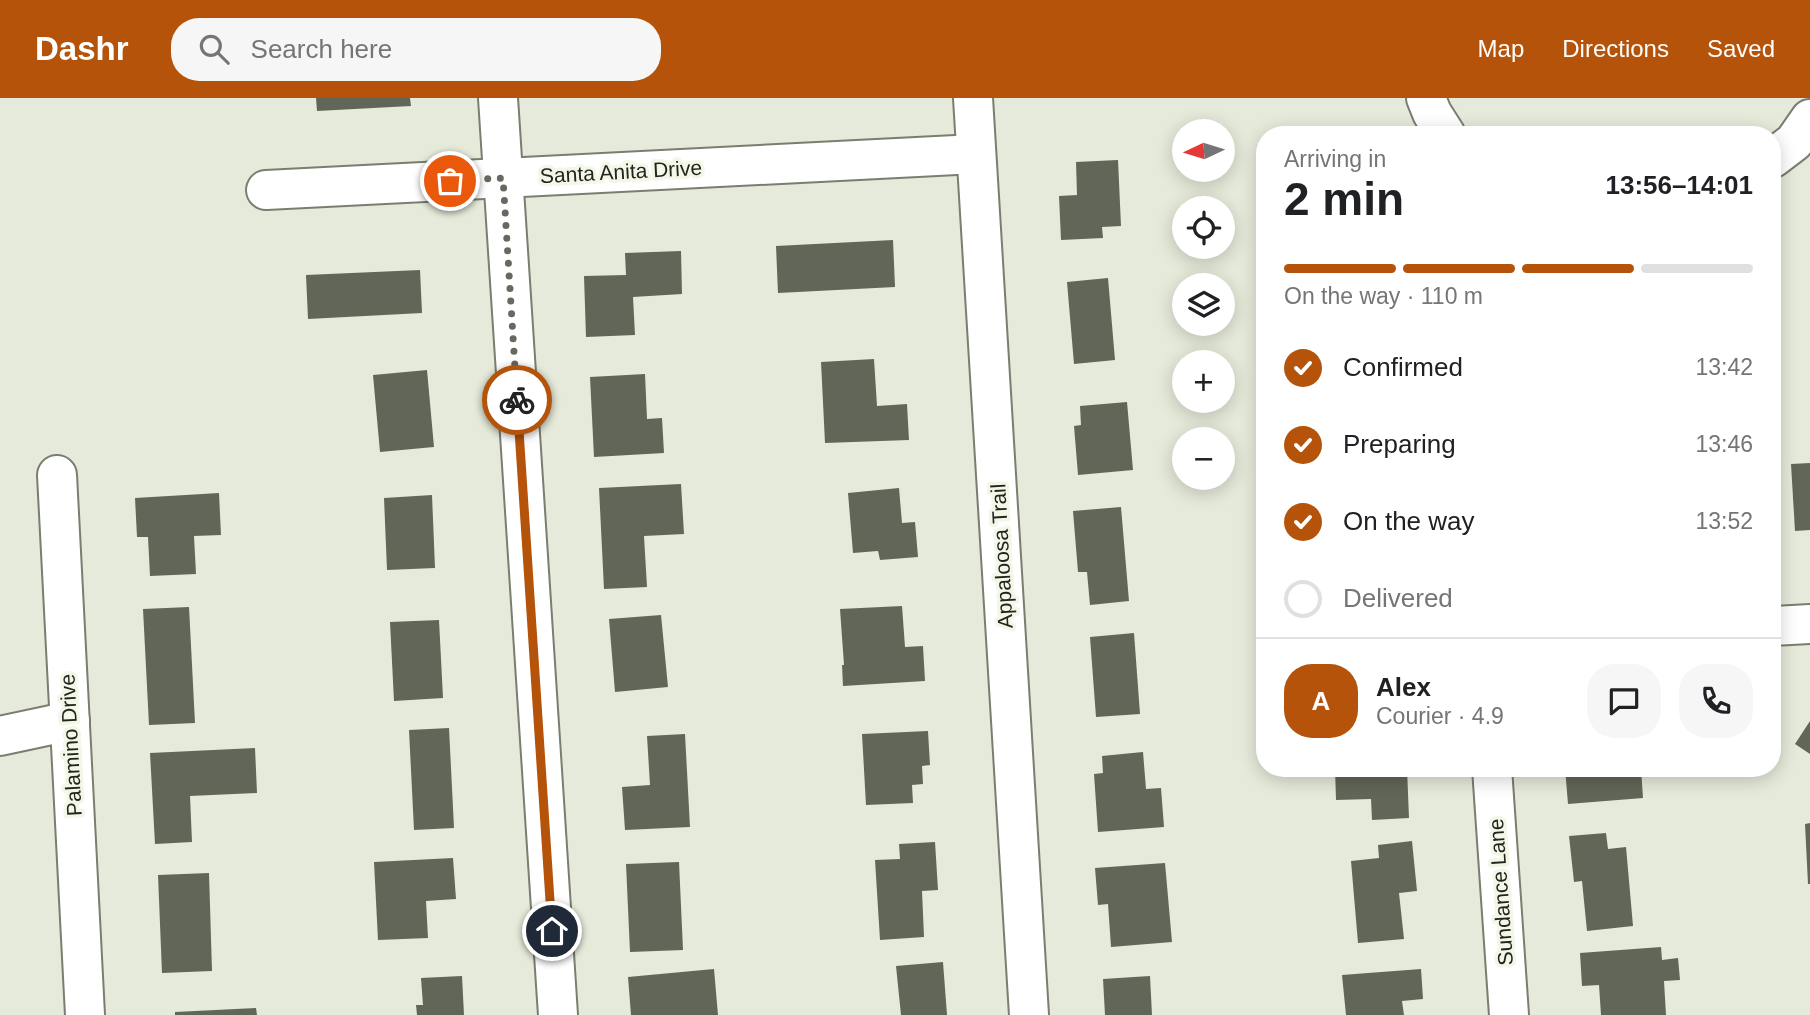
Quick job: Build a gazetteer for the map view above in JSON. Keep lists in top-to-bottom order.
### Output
{
  "streets": {
    "street": [
      "Santa Anita Drive",
      "Appaloosa Trail",
      "Palamino Drive",
      "Sundance Lane"
    ]
  },
  "crossings": [
    ["Santa Anita Drive", "Appaloosa Trail"]
  ],
  "north": "left",
  "page": {
    "header": "Dashr",
    "search": "Search here",
    "nav": ["Map", "Directions", "Saved"],
    "map_buttons": ["+", "−"],
    "heading": ["2 min", "Arriving in", "13:56–14:01"],
    "panel": ["Alex", "Courier · 4.9"],
    "bar": "On the way · 110 m",
    "list": [
      ["Confirmed", "13:42"],
      ["Preparing", "13:46"],
      ["On the way", "13:52"],
      "Delivered"
    ],
    "round": "A"
  }
}
